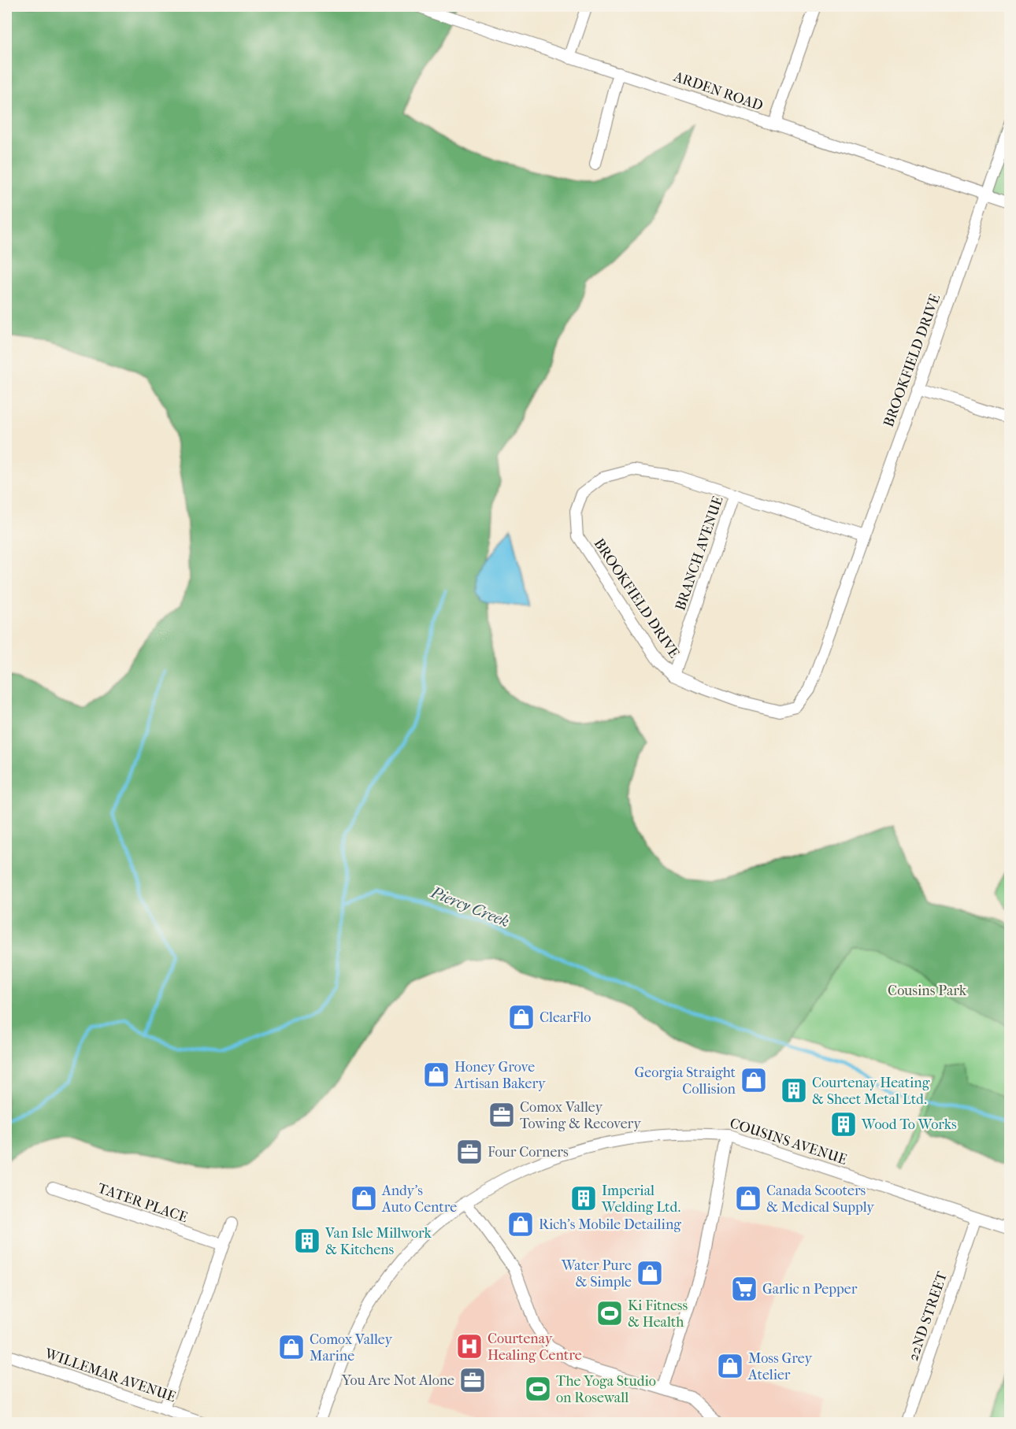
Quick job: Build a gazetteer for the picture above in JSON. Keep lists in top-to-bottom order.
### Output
{
  "streets": {
    "street": [
      "ARDEN ROAD",
      "BROOKFIELD DRIVE",
      "BRANCH AVENUE",
      "COUSINS AVENUE",
      "TATER PLACE",
      "22ND STREET",
      "WILLEMAR AVENUE"
    ]
  },
  "crossings": [
    ["ARDEN ROAD", "BROOKFIELD DRIVE"],
    ["BROOKFIELD DRIVE", "BRANCH AVENUE"],
    ["COUSINS AVENUE", "22ND STREET"]
  ],
  "water": ["Piercy Creek"],
  "parks": ["Cousins Park"],
  "places": {
    "shop": [
      "ClearFlo",
      "Honey Grove Artisan Bakery",
      "Georgia Straight Collision",
      "Andy's Auto Centre",
      "Canada Scooters & Medical Supply",
      "Rich's Mobile Detailing",
      "Water Pure & Simple",
      "Comox Valley Marine",
      "Moss Grey Atelier"
    ],
    "building": [
      "Courtenay Heating & Sheet Metal Ltd.",
      "Wood To Works",
      "Imperial Welding Ltd.",
      "Van Isle Millwork & Kitchens"
    ],
    "office": ["Comox Valley Towing & Recovery", "Four Corners", "You Are Not Alone"],
    "supermarket": ["Garlic n Pepper"],
    "sports": ["Ki Fitness & Health", "The Yoga Studio on Rosewall"],
    "hospital": ["Courtenay Healing Centre"]
  }
}
